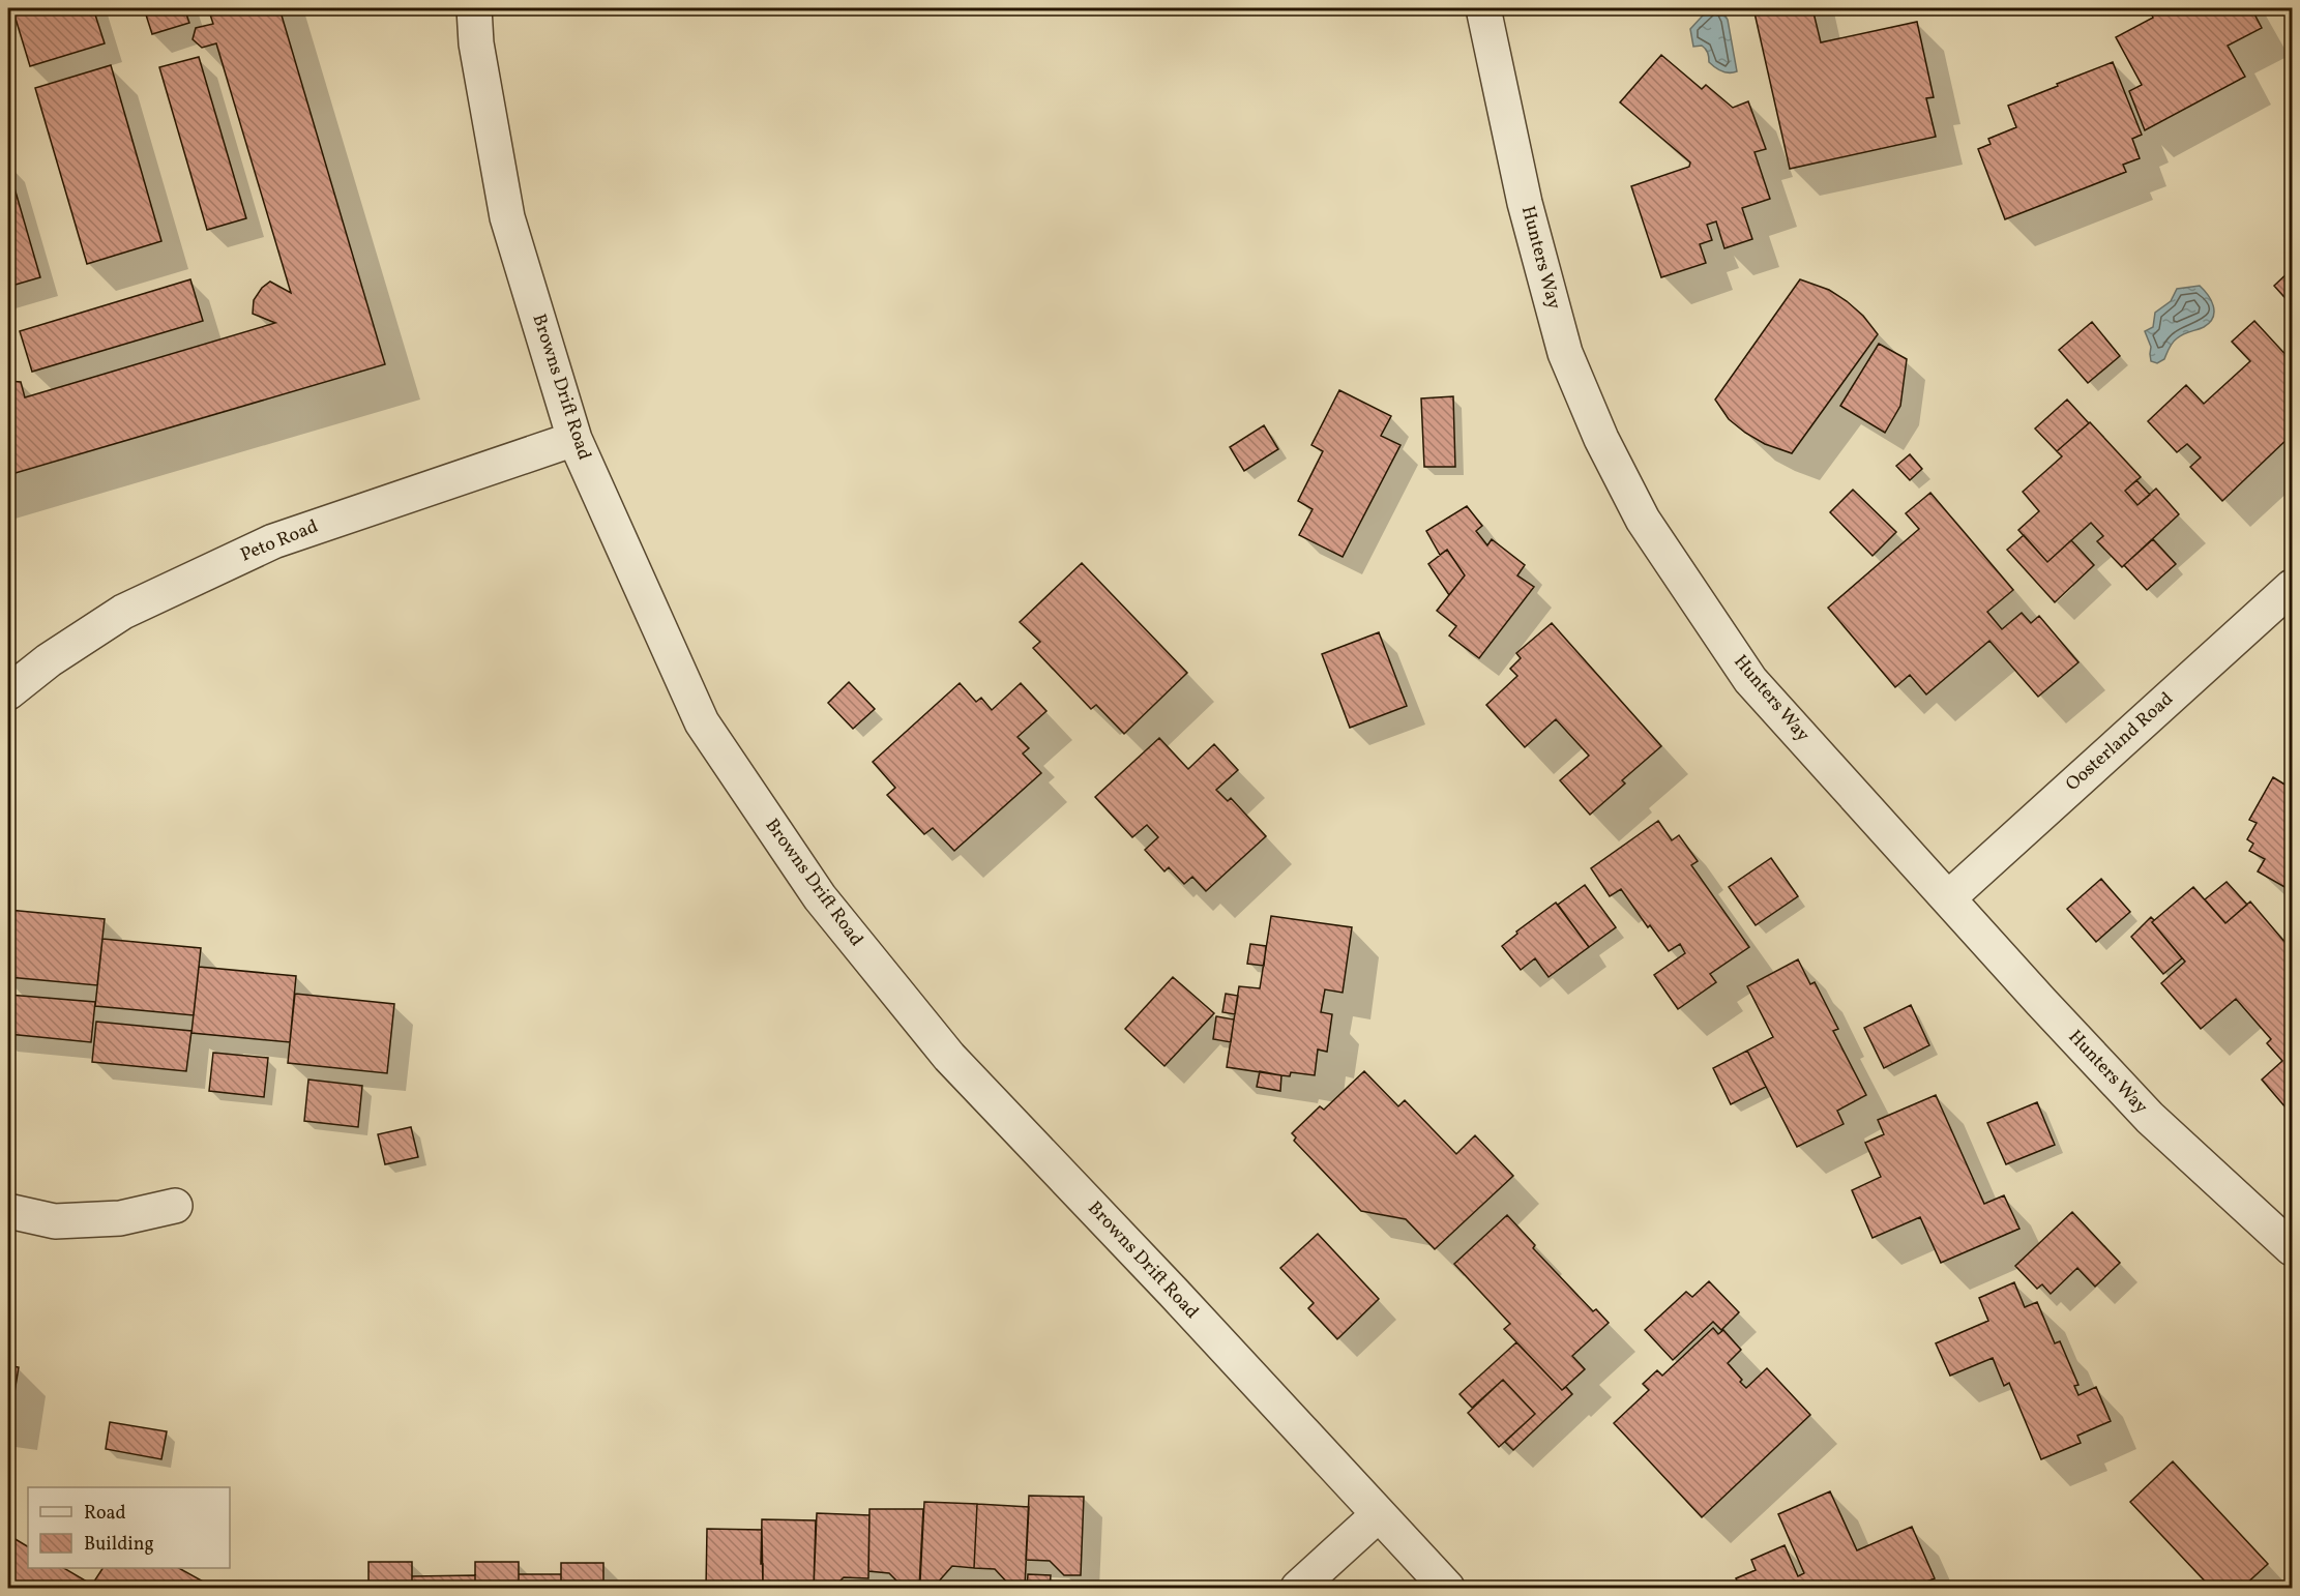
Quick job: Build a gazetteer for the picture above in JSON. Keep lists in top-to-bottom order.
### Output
{
  "streets": {
    "street": [
      "Hunters Way",
      "Browns Drift Road",
      "Peto Road",
      "Oosterland Road"
    ]
  },
  "crossings": [
    ["Hunters Way", "Oosterland Road"],
    ["Browns Drift Road", "Peto Road"]
  ],
  "legend": ["Road", "Building"]
}
